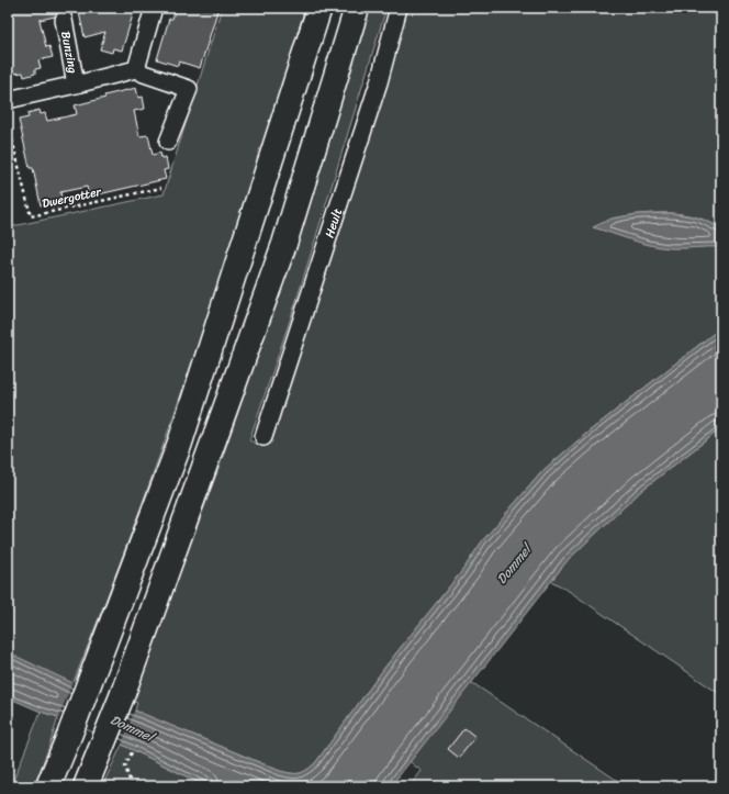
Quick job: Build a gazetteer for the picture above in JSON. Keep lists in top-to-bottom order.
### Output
{
  "streets": {
    "street": ["Bunzing", "Heult"],
    "path": ["Dwergotter"]
  },
  "water": ["Dommel"]
}
